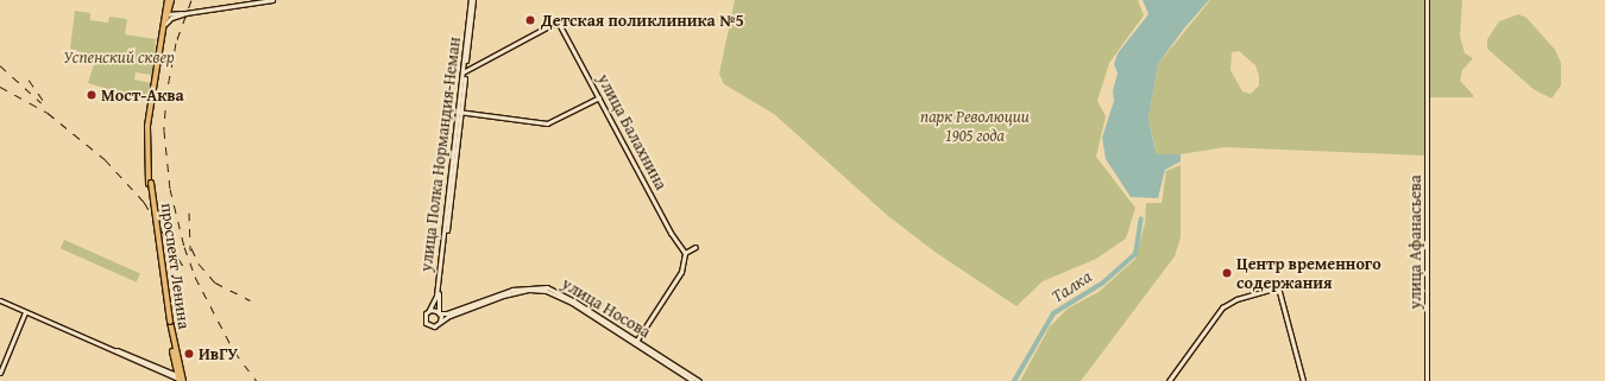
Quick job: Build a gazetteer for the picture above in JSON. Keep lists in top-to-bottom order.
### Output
{
  "streets": {
    "highway": ["проспект Ленина"],
    "main road": [
      "улица Балахнина",
      "улица Полка Нормандия-Неман",
      "улица Афанасьева",
      "улица Носова"
    ]
  },
  "crossings": [
    ["улица Балахнина", "улица Полка Нормандия-Неман"],
    ["улица Полка Нормандия-Неман", "улица Носова"]
  ],
  "water": ["Талка"],
  "parks": ["Успенский сквер", "парк Революции 1905 года"],
  "places": [
    "Детская поликлиника №5",
    "Мост-Аква",
    "Центр временного содержания",
    "ИвГУ"
  ]
}
